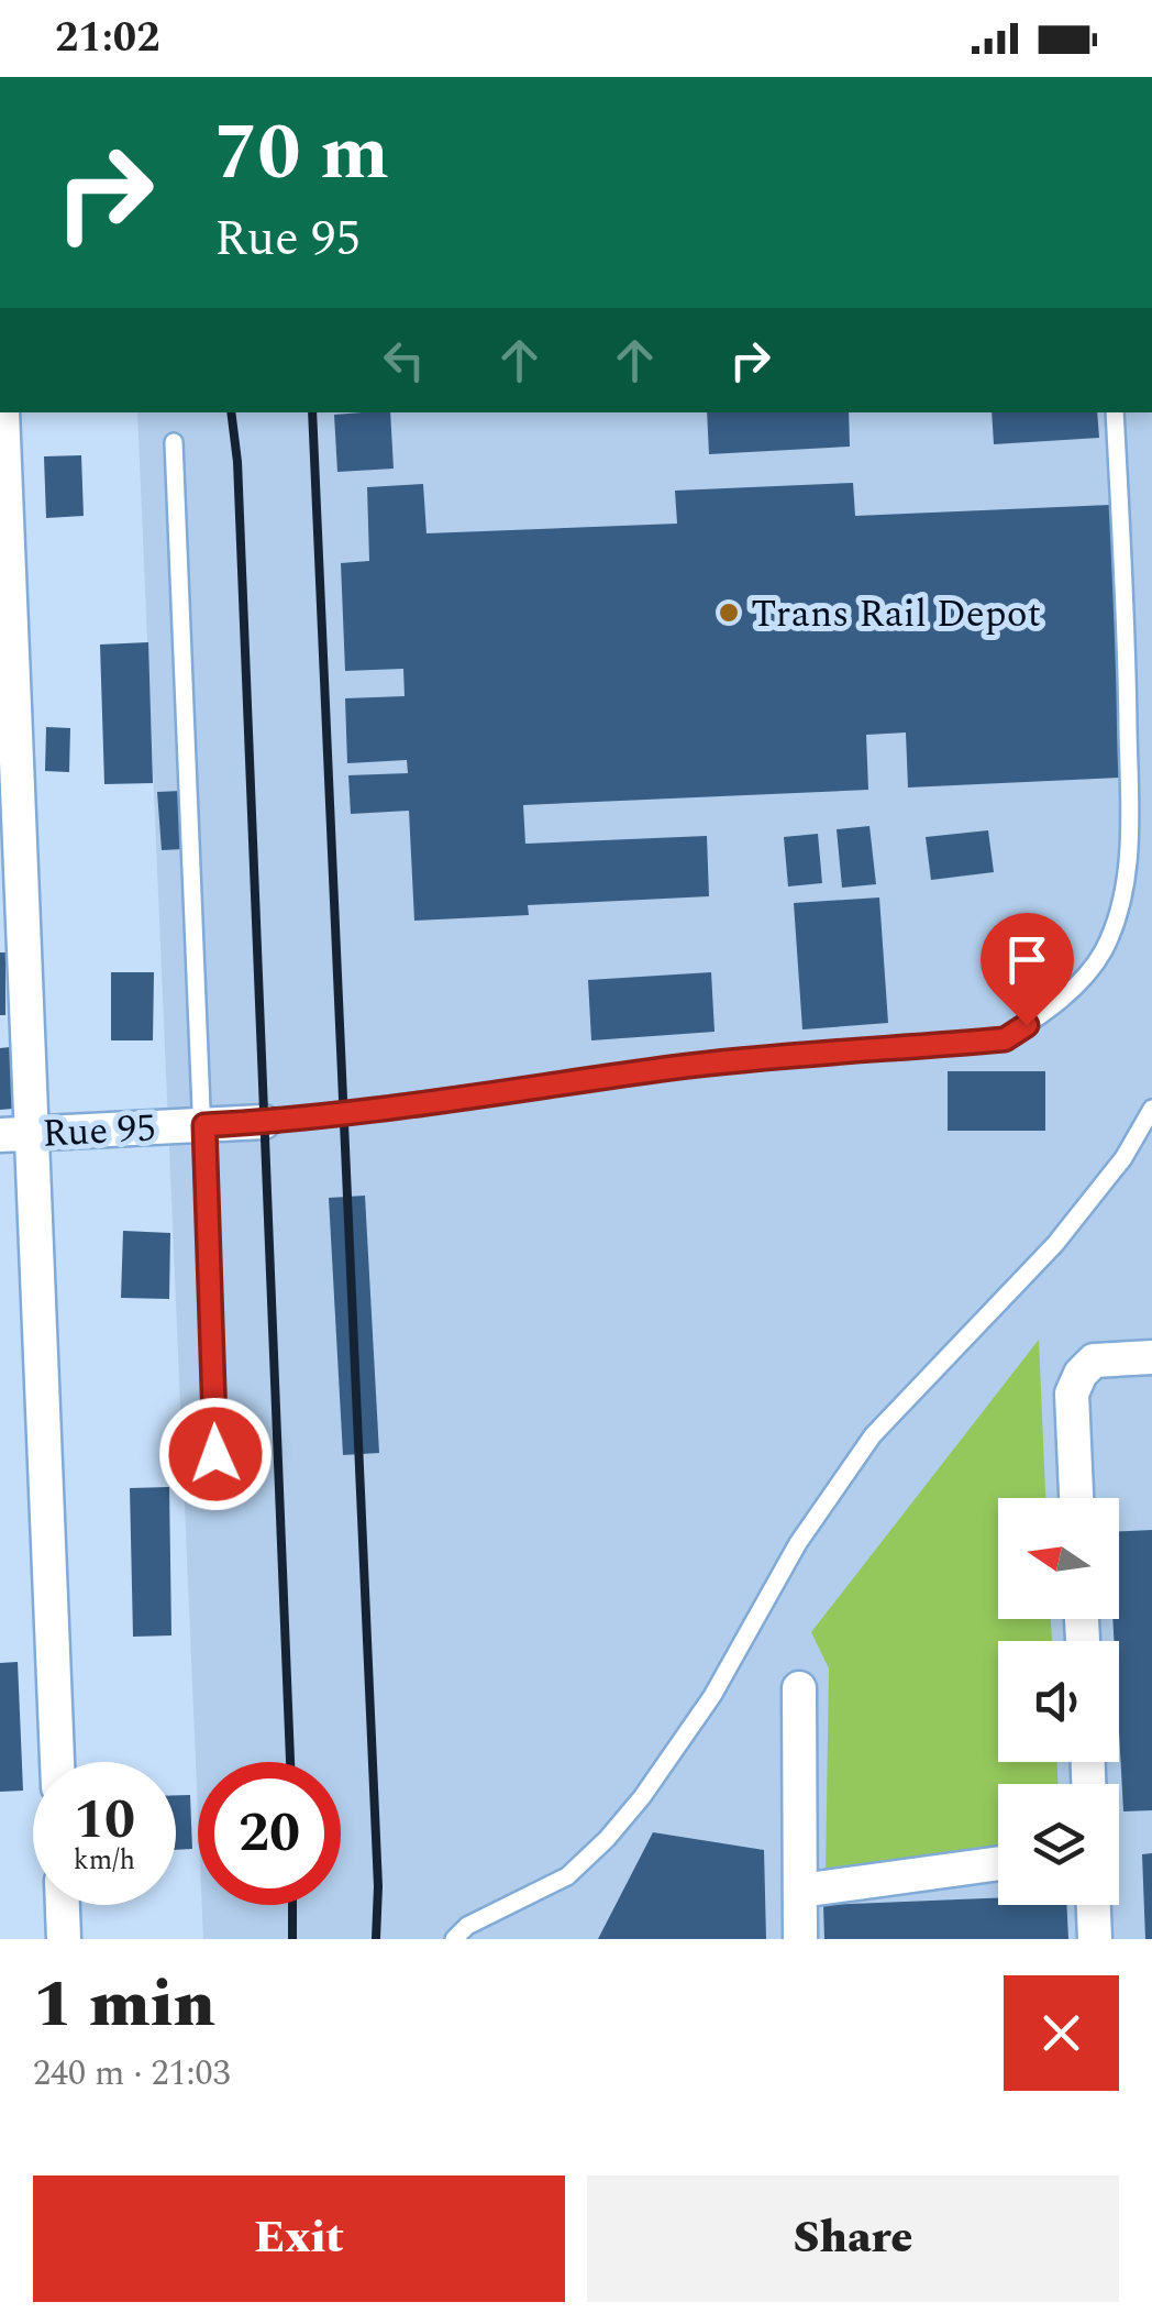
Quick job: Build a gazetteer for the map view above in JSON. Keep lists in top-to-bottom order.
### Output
{
  "streets": {
    "street": ["Rue 95"]
  },
  "places": ["Trans Rail Depot"],
  "north": "left",
  "page": {
    "status": "21:02",
    "turn": ["70 m", "Rue 95"],
    "speed": "10 km/h",
    "limit": "20",
    "heading": ["1 min", "240 m · 21:03"],
    "buttons": ["Exit", "Share"]
  }
}
